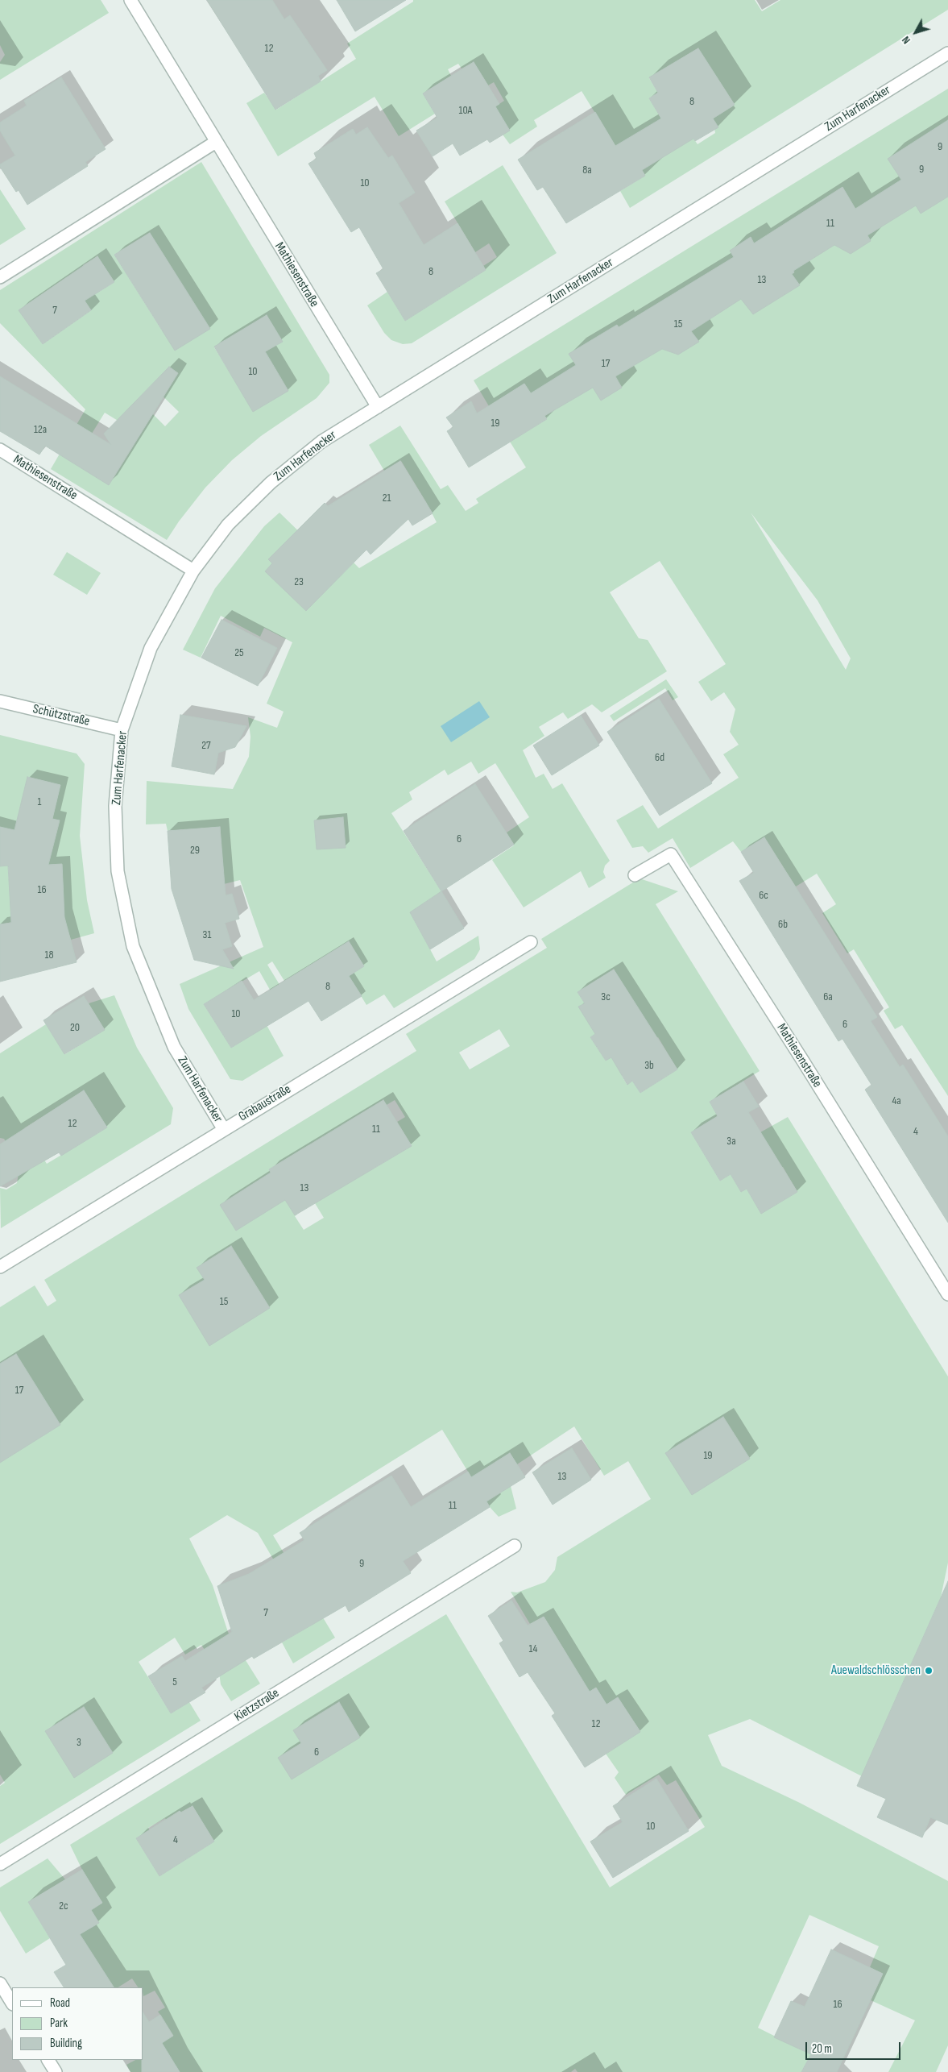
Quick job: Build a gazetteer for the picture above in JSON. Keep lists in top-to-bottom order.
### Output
{
  "streets": {
    "street": [
      "Zum Harfenacker",
      "Mathiesenstraße",
      "Schützstraße",
      "Grabaustraße",
      "Kietzstraße"
    ]
  },
  "crossings": [
    ["Zum Harfenacker", "Mathiesenstraße"],
    ["Zum Harfenacker", "Schützstraße"],
    ["Zum Harfenacker", "Grabaustraße"]
  ],
  "places": ["Auewaldschlösschen"],
  "house_numbers": [
    "12",
    "8",
    "10A",
    "9",
    "9",
    "8a",
    "10",
    "11",
    "8",
    "13",
    "7",
    "15",
    "17",
    "10",
    "19",
    "12a",
    "21",
    "23",
    "25",
    "27",
    "6d",
    "1",
    "6",
    "29",
    "16",
    "6c",
    "6b",
    "31",
    "18",
    "8",
    "3c",
    "6a",
    "10",
    "6",
    "20",
    "3b",
    "4a",
    "12",
    "11",
    "4",
    "3a",
    "13",
    "15",
    "17",
    "19",
    "13",
    "11",
    "9",
    "7",
    "14",
    "5",
    "12",
    "3",
    "6",
    "10",
    "4",
    "2c",
    "16"
  ],
  "legend": ["Road", "Park", "Building"],
  "scale_bar": "20 m",
  "north": "bottom left"
}
